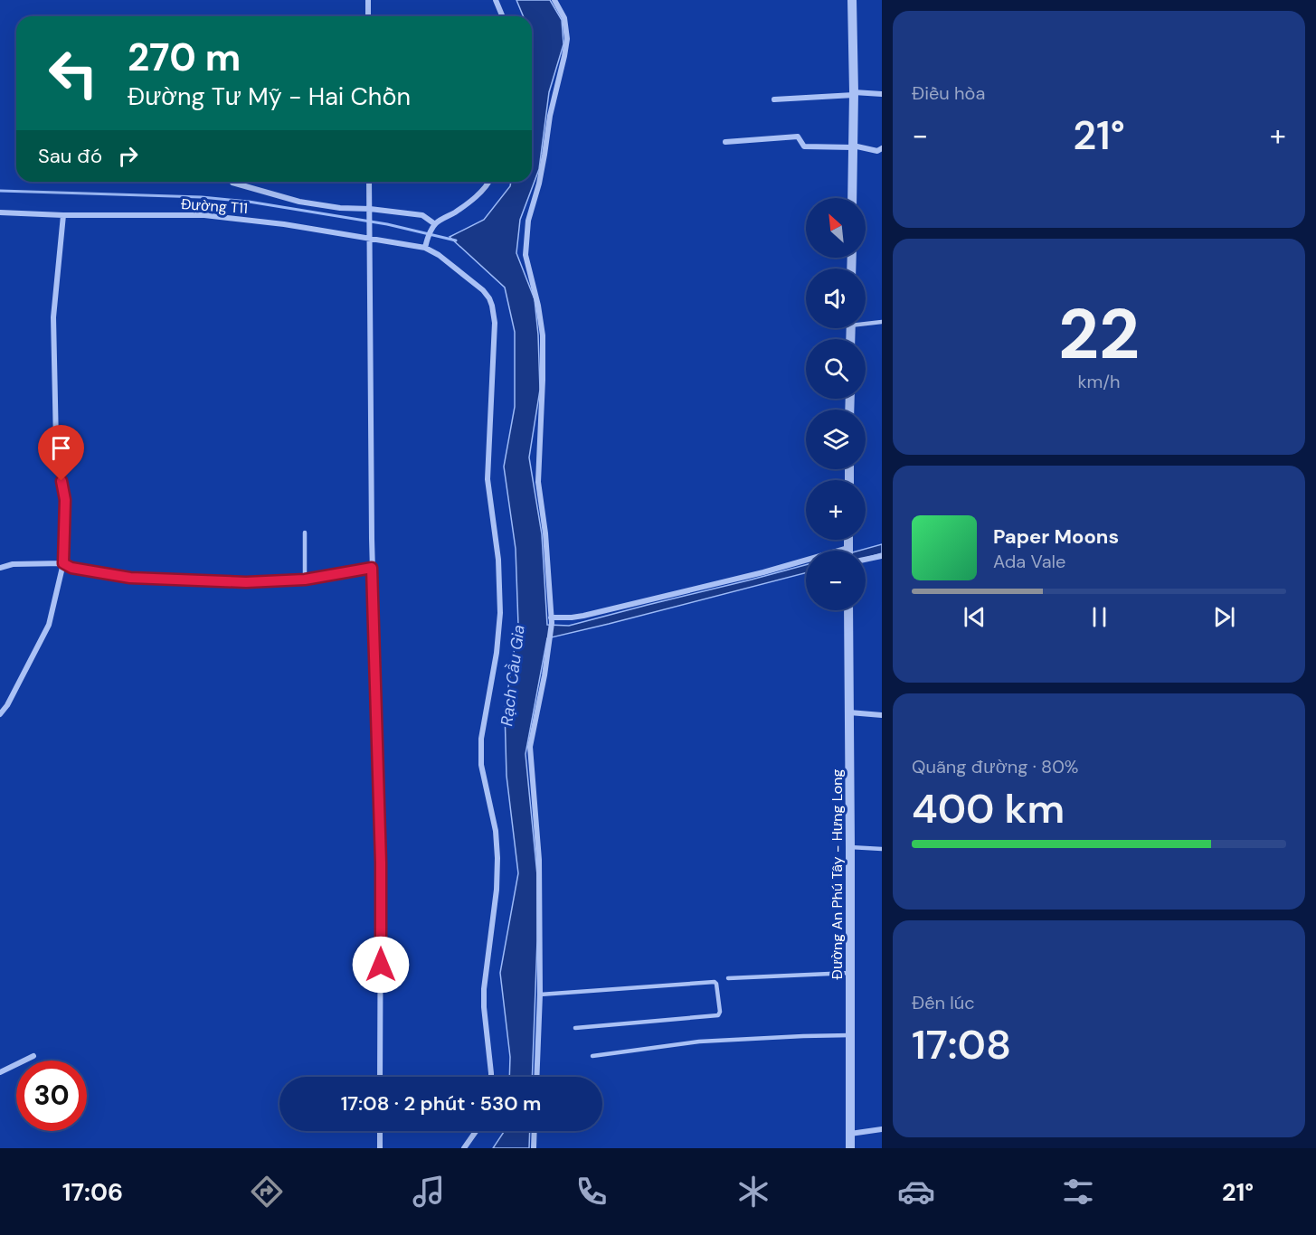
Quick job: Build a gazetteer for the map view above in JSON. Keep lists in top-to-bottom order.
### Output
{
  "streets": {
    "street": ["Đường T11", "Đường An Phú Tây - Hưng Long"]
  },
  "water": ["Rạch Cầu Gia"],
  "north": "top left",
  "page": {
    "tile": [
      "Điều hòa",
      ["22", "km/h"],
      ["Quãng đường · 80%", "400 km"],
      ["Đến lúc", "17:08"]
    ],
    "turn": ["270 m", "Đường Tư Mỹ - Hai Chồn"],
    "heat": ["−", "21°", "+"],
    "then": "Sau đó",
    "map_buttons": ["+", "−"],
    "song": ["Paper Moons", "Ada Vale"],
    "limit": "30",
    "trip": "17:08 · 2 phút · 530 m",
    "tabs": ["17:06", "21°"]
  }
}
